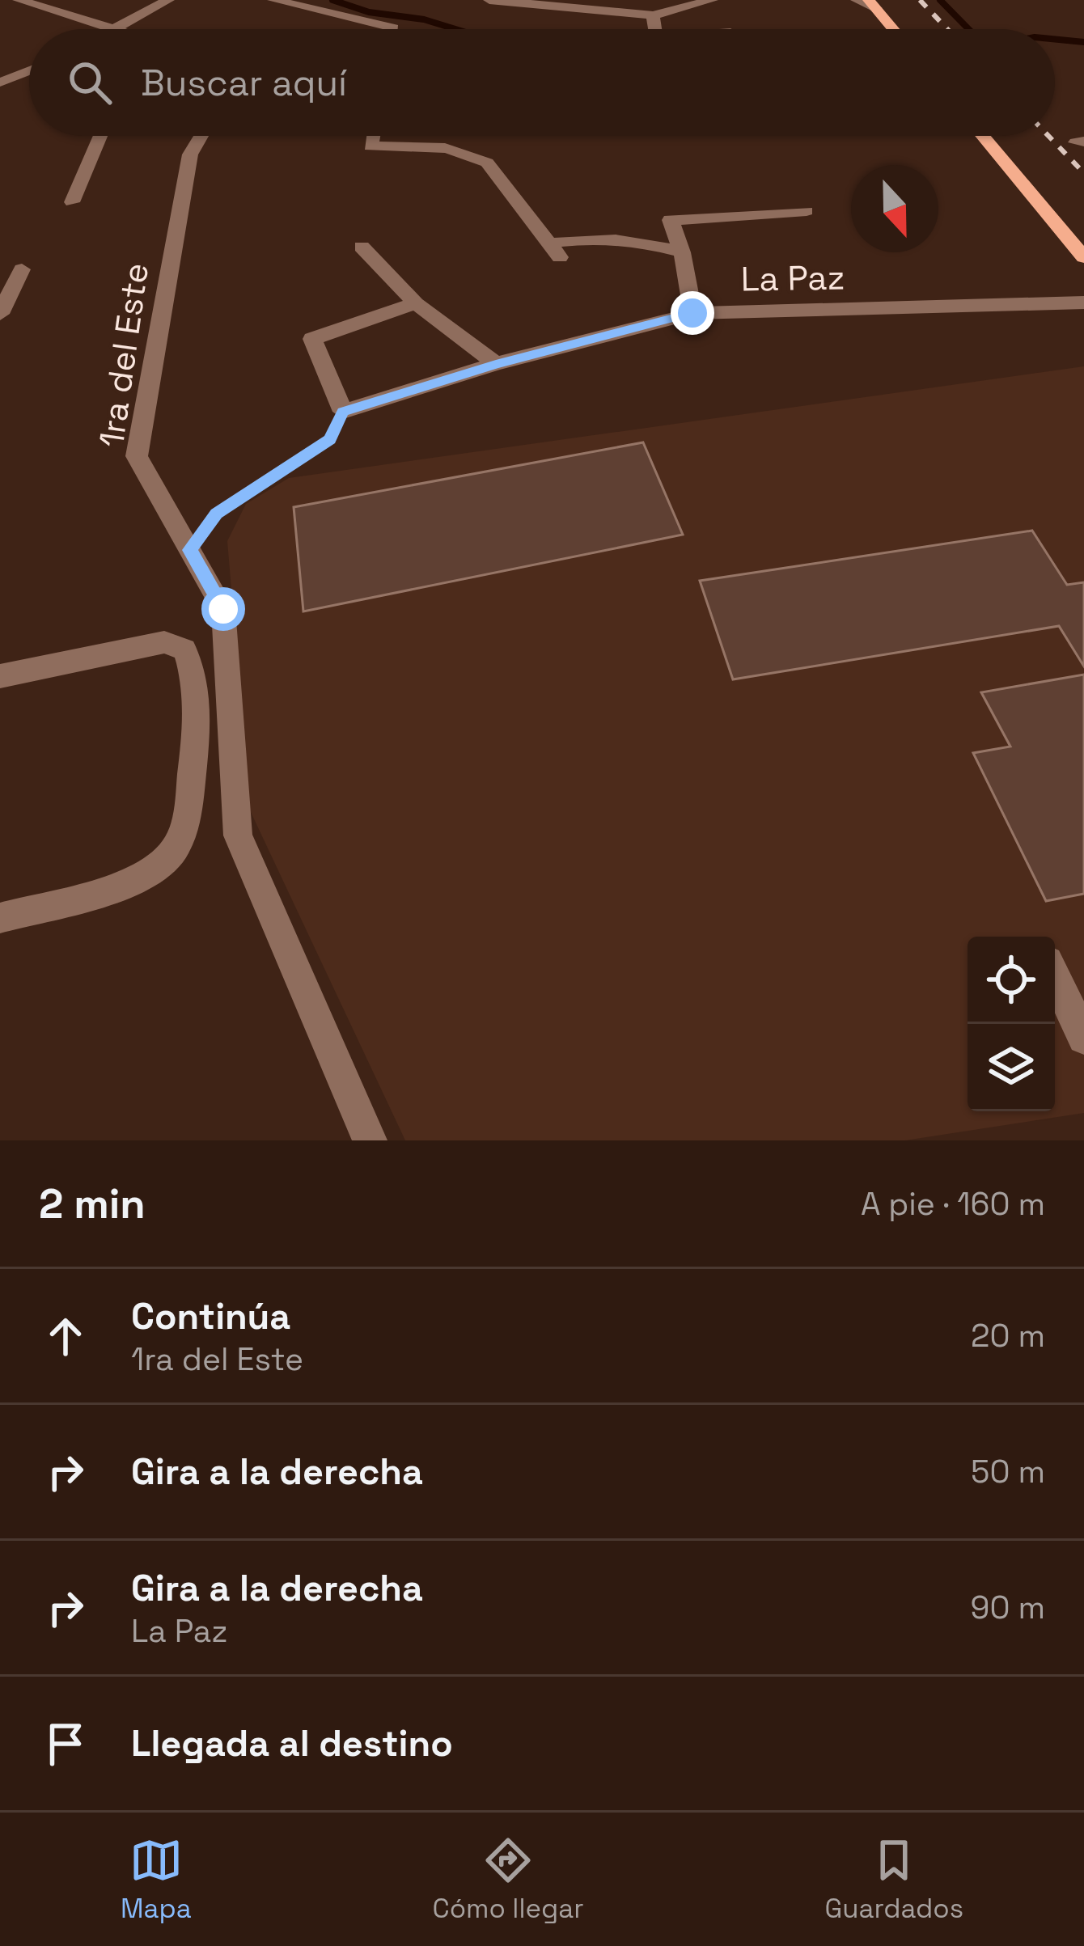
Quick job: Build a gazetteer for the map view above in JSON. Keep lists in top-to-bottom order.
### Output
{
  "streets": {
    "street": ["La Paz", "1ra del Este"]
  },
  "north": "bottom",
  "page": {
    "search": "Buscar aquí",
    "heading": ["2 min", "A pie · 160 m"],
    "list": [
      ["Continúa", "1ra del Este", "20 m"],
      ["Gira a la derecha", "50 m"],
      ["Gira a la derecha", "La Paz", "90 m"],
      "Llegada al destino"
    ],
    "nav": ["Mapa", "Cómo llegar", "Guardados"]
  }
}
